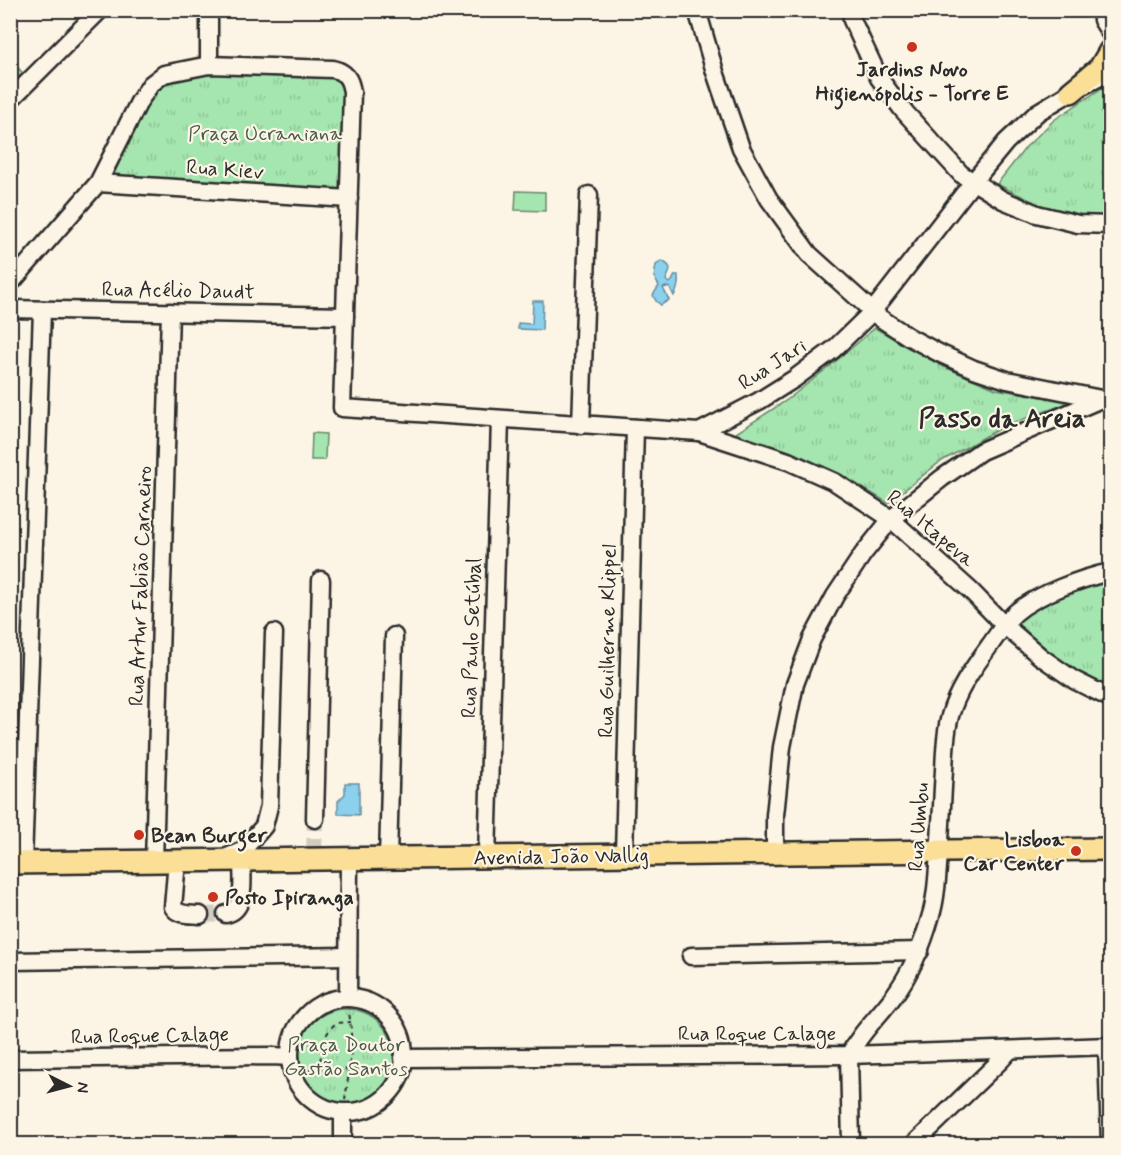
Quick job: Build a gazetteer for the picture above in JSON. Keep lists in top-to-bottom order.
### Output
{
  "streets": {
    "main road": ["Avenida João Wallig"],
    "street": [
      "Rua Kiev",
      "Rua Acélio Daudt",
      "Rua Jari",
      "Rua Itapeva",
      "Rua Artur Fabião Carneiro",
      "Rua Paulo Setúbal",
      "Rua Guilherme Klippel",
      "Rua Umbu",
      "Rua Roque Calage"
    ]
  },
  "crossings": [
    ["Rua Acélio Daudt", "Rua Artur Fabião Carneiro"],
    ["Rua Jari", "Rua Itapeva"],
    ["Rua Itapeva", "Rua Umbu"],
    ["Rua Artur Fabião Carneiro", "Avenida João Wallig"],
    ["Rua Paulo Setúbal", "Avenida João Wallig"],
    ["Rua Guilherme Klippel", "Avenida João Wallig"],
    ["Rua Umbu", "Avenida João Wallig"],
    ["Rua Umbu", "Rua Roque Calage"]
  ],
  "districts": ["Passo da Areia"],
  "parks": ["Praça Ucraniana", "Praça Doutor Gastão Santos"],
  "places": [
    "Jardins Novo Higienópolis - Torre E",
    "Bean Burger",
    "Lisboa Car Center",
    "Posto Ipiranga"
  ],
  "north": "right"
}
